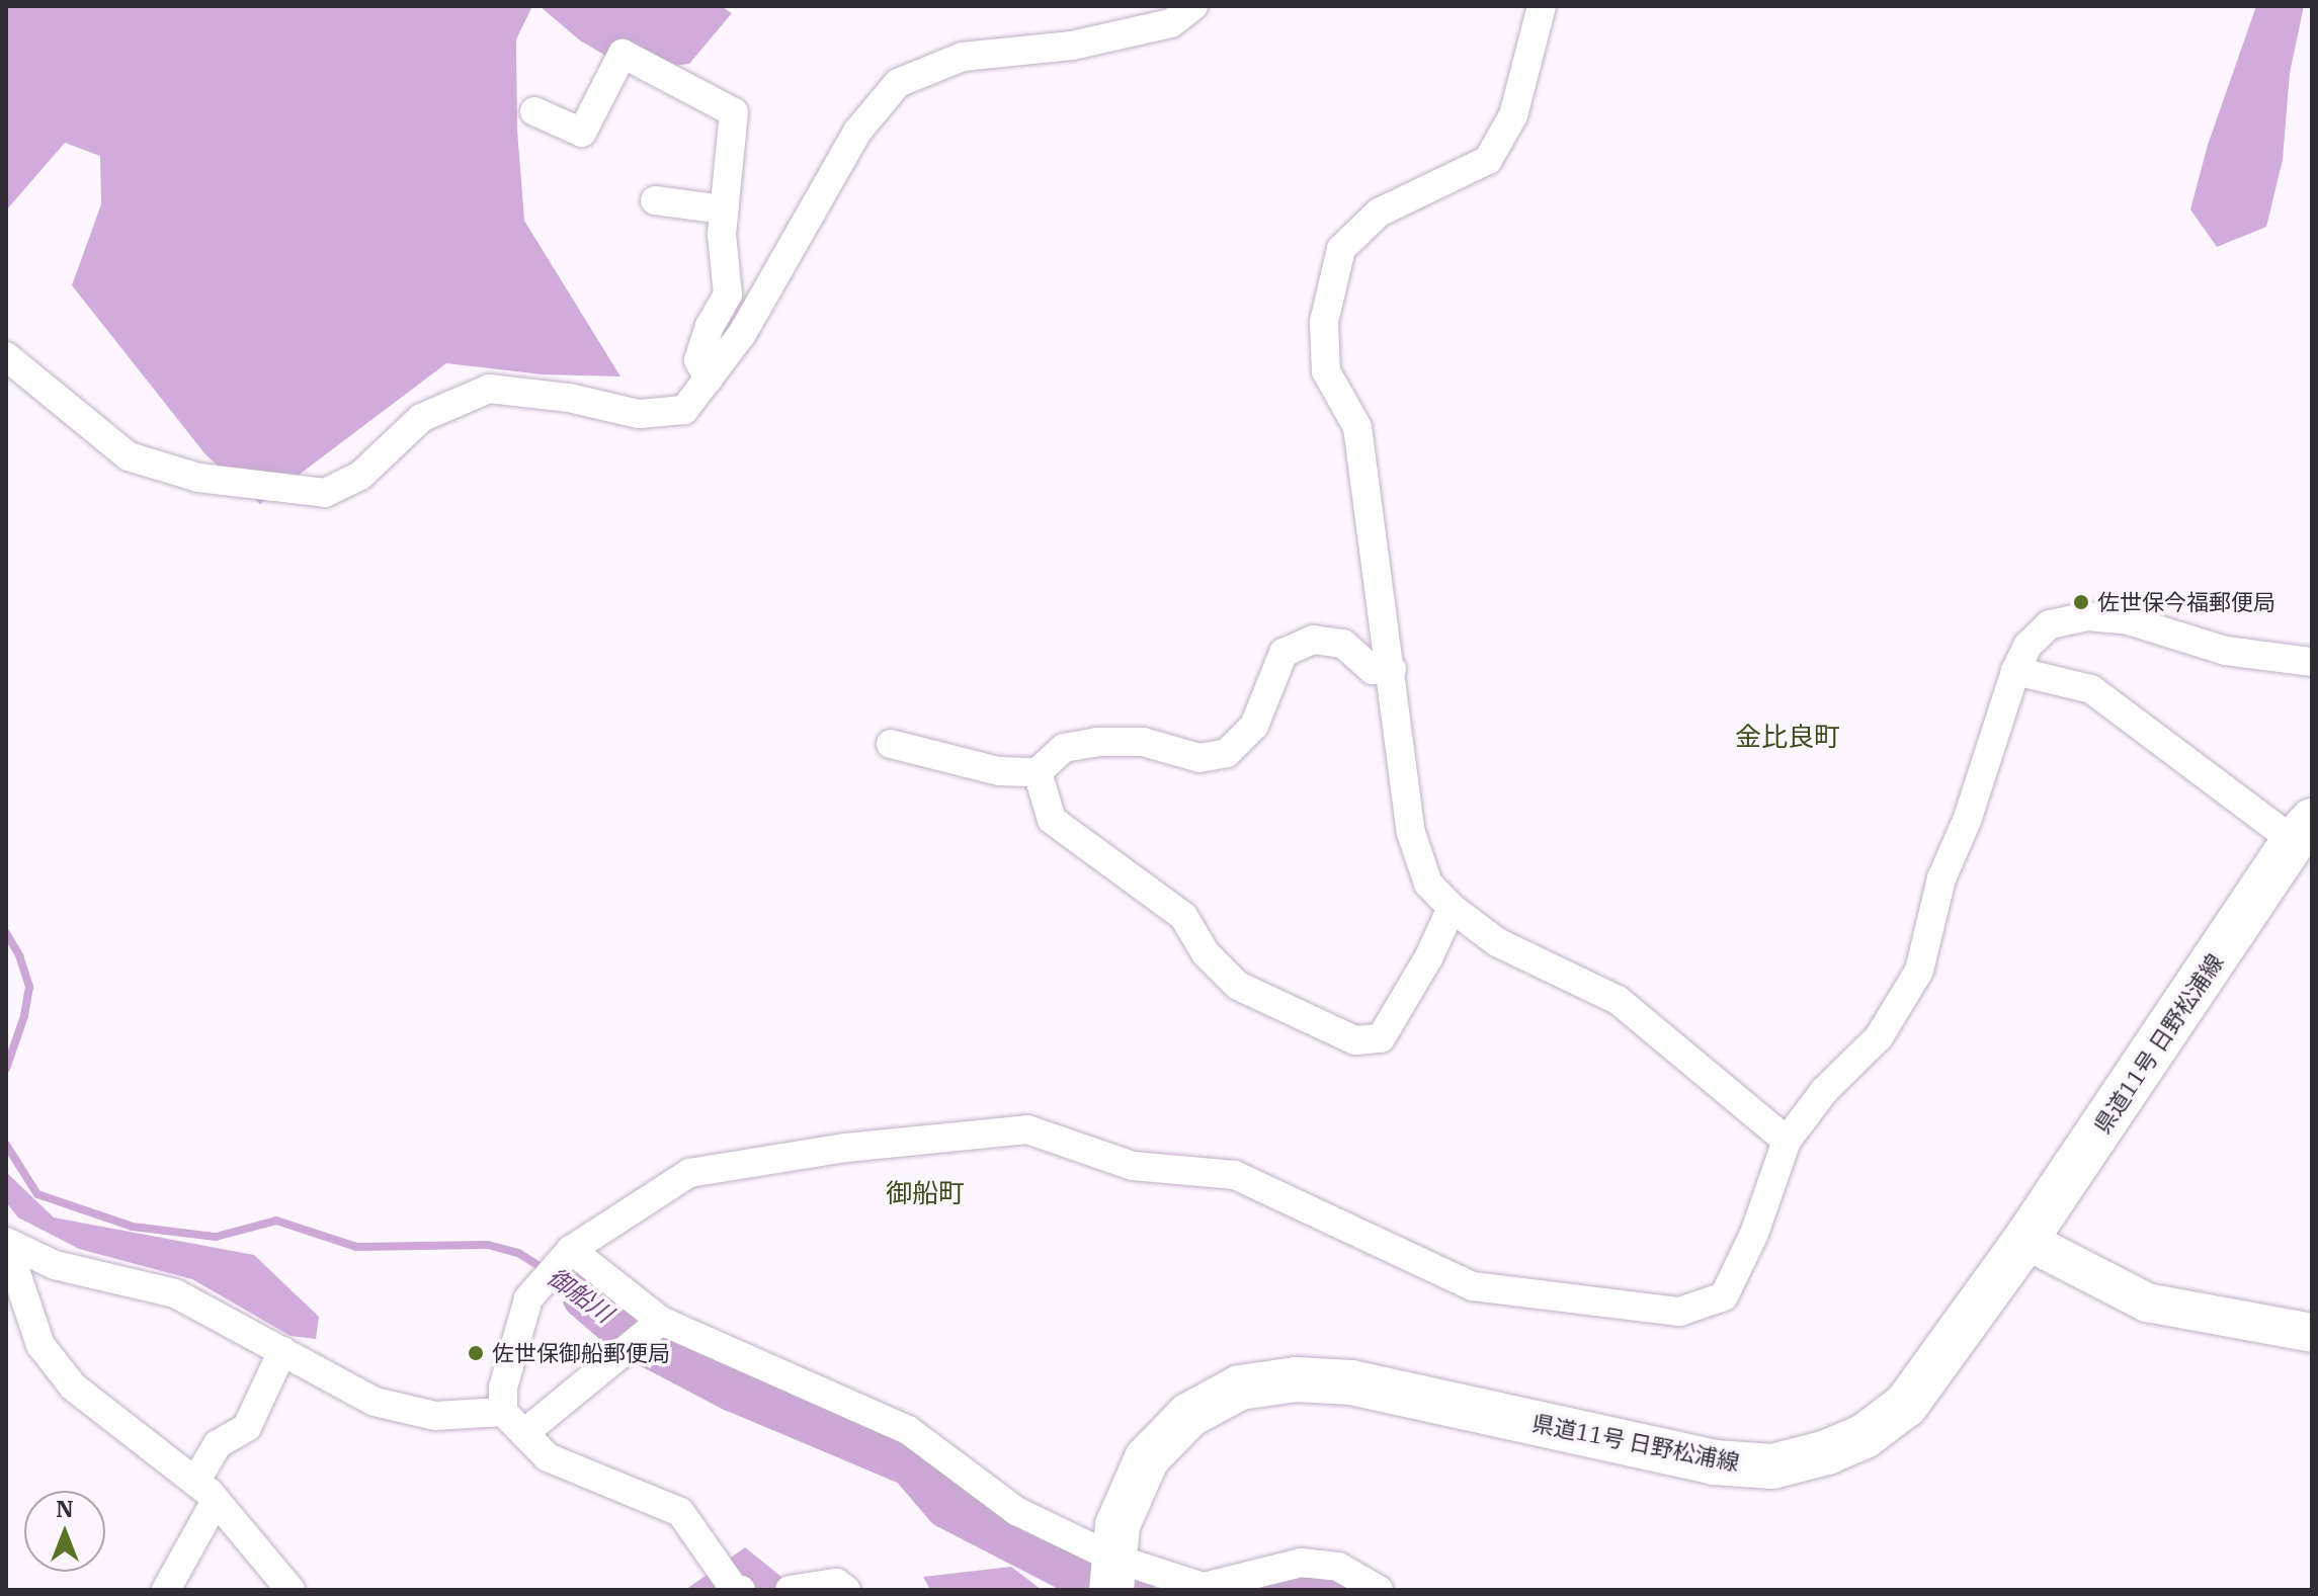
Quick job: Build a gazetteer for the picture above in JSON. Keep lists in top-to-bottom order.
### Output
{
  "streets": {
    "main road": ["県道11号 日野松浦線"]
  },
  "districts": ["金比良町", "御船町"],
  "water": ["御船川"],
  "places": ["佐世保今福郵便局", "佐世保御船郵便局"],
  "north": "top"
}
